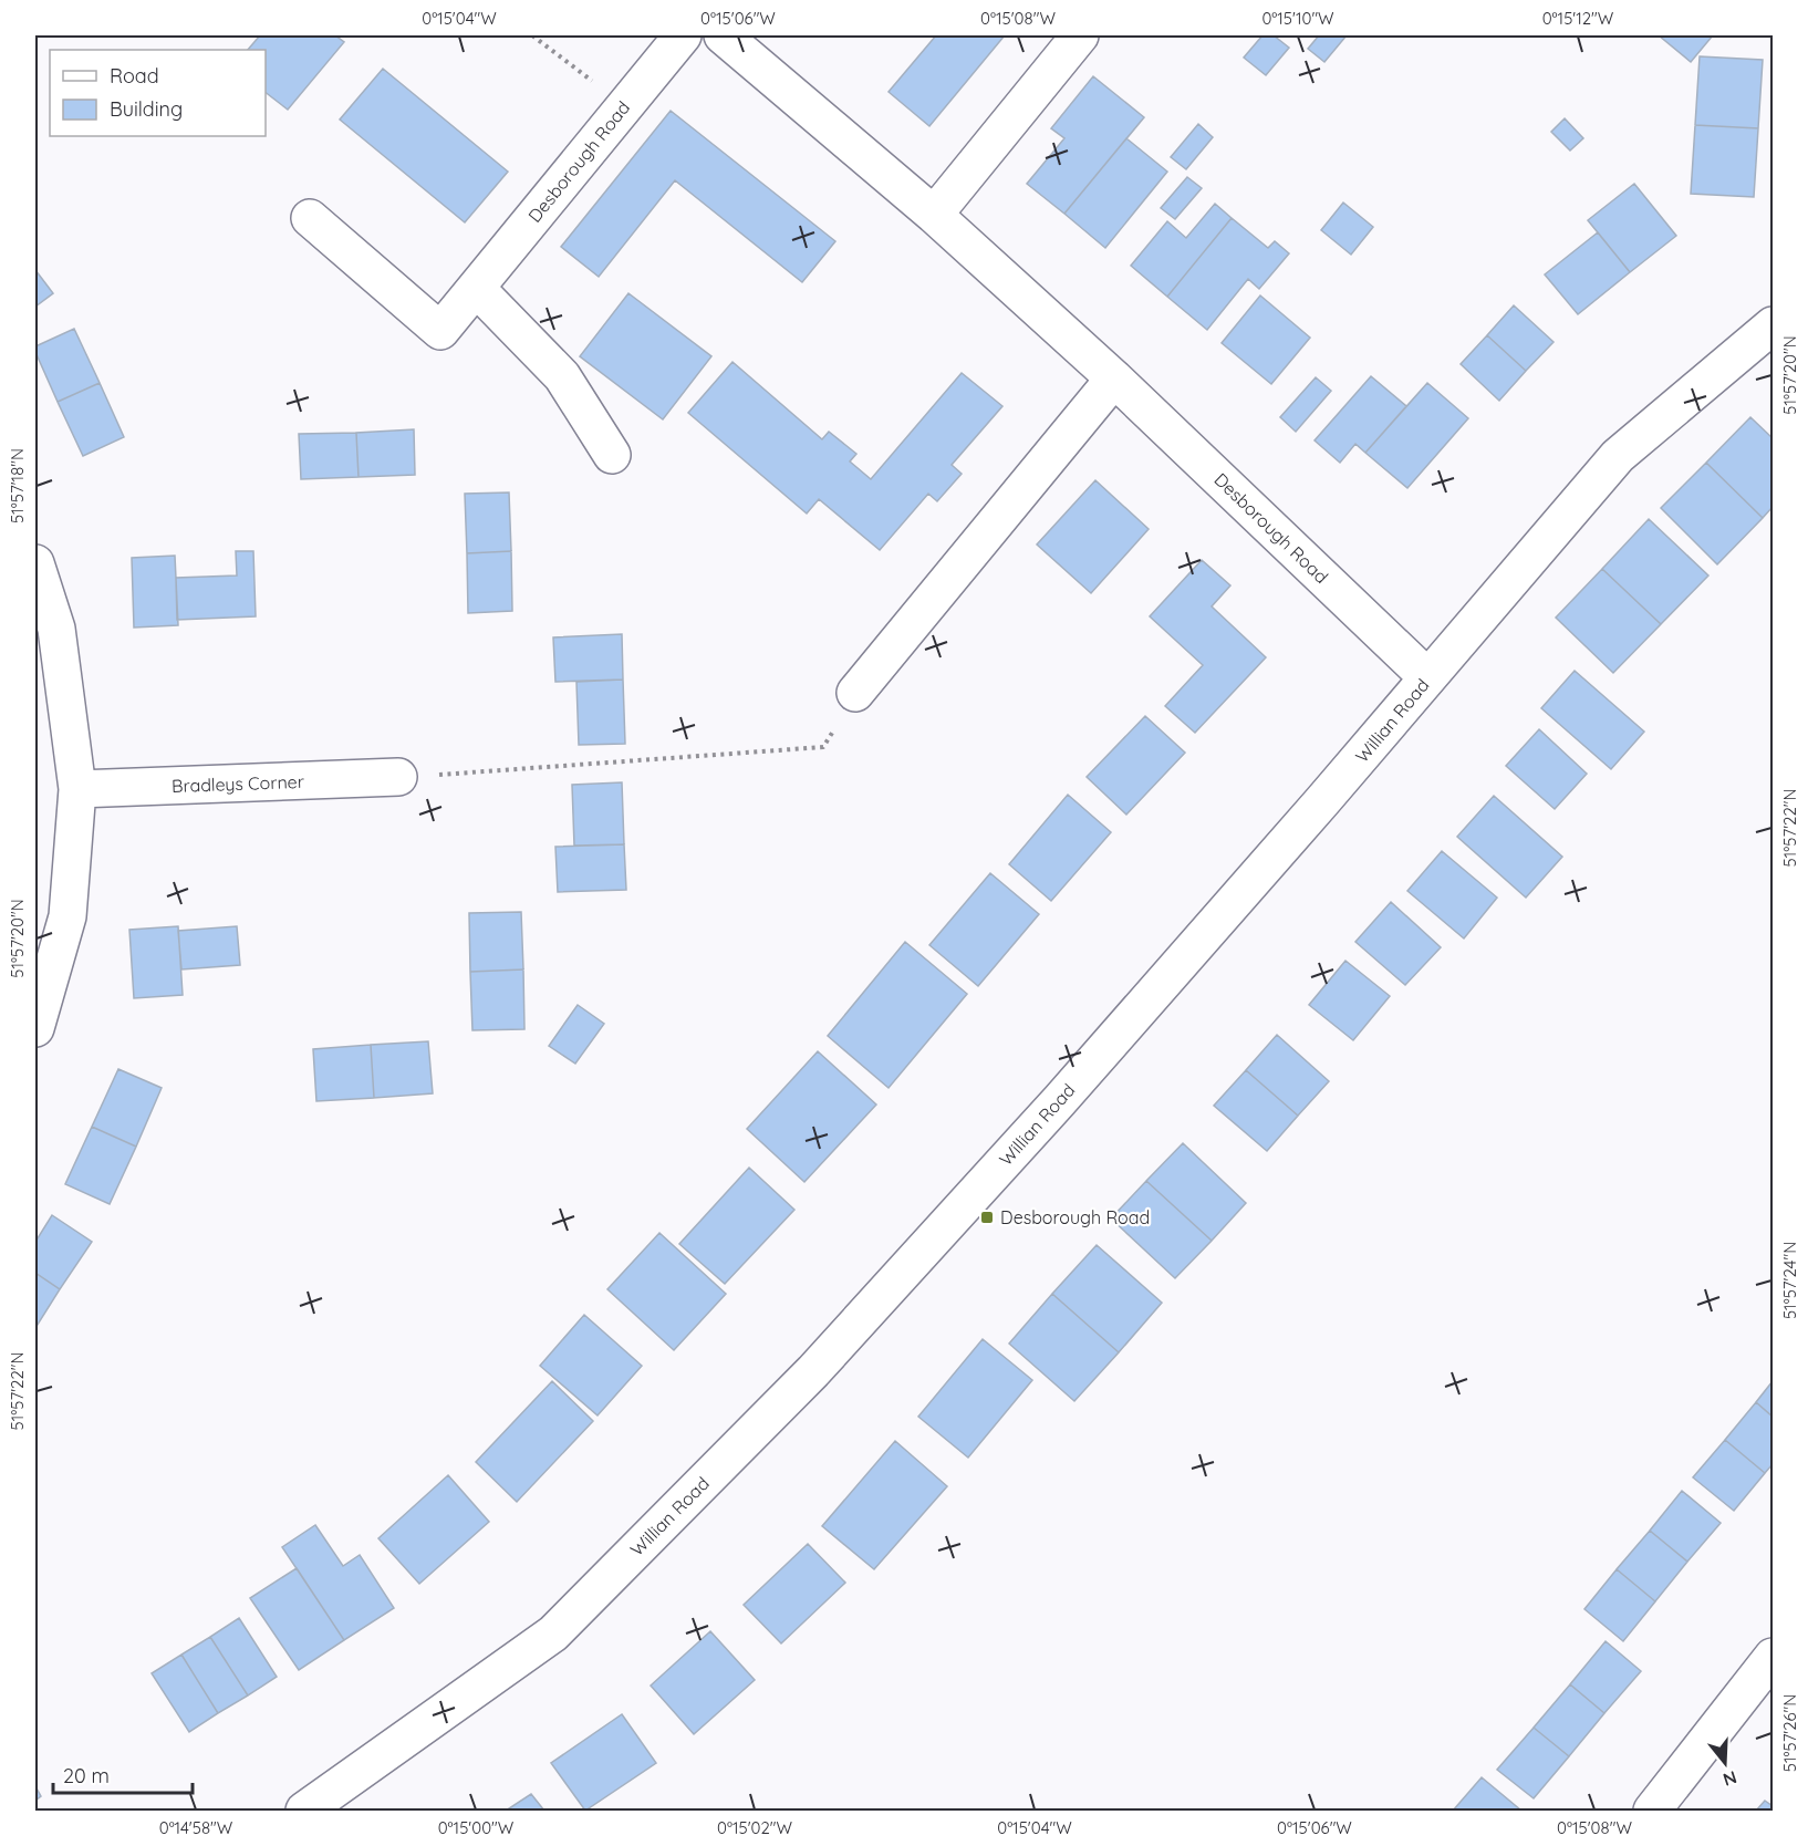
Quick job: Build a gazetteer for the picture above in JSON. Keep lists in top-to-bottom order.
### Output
{
  "streets": {
    "street": ["Desborough Road", "Willian Road", "Bradleys Corner"]
  },
  "crossings": [
    ["Desborough Road", "Willian Road"]
  ],
  "places": {
    "transit": ["Desborough Road"]
  },
  "legend": ["Road", "Building"],
  "scale_bar": "20 m",
  "north": "bottom",
  "coordinates": [
    "0°15'04\"W",
    "0°15'06\"W",
    "0°15'08\"W",
    "0°15'10\"W",
    "0°15'12\"W",
    "51°57'20\"N",
    "51°57'18\"N",
    "51°57'22\"N",
    "51°57'24\"N",
    "51°57'26\"N",
    "0°14'58\"W",
    "0°15'00\"W",
    "0°15'02\"W"
  ]
}
